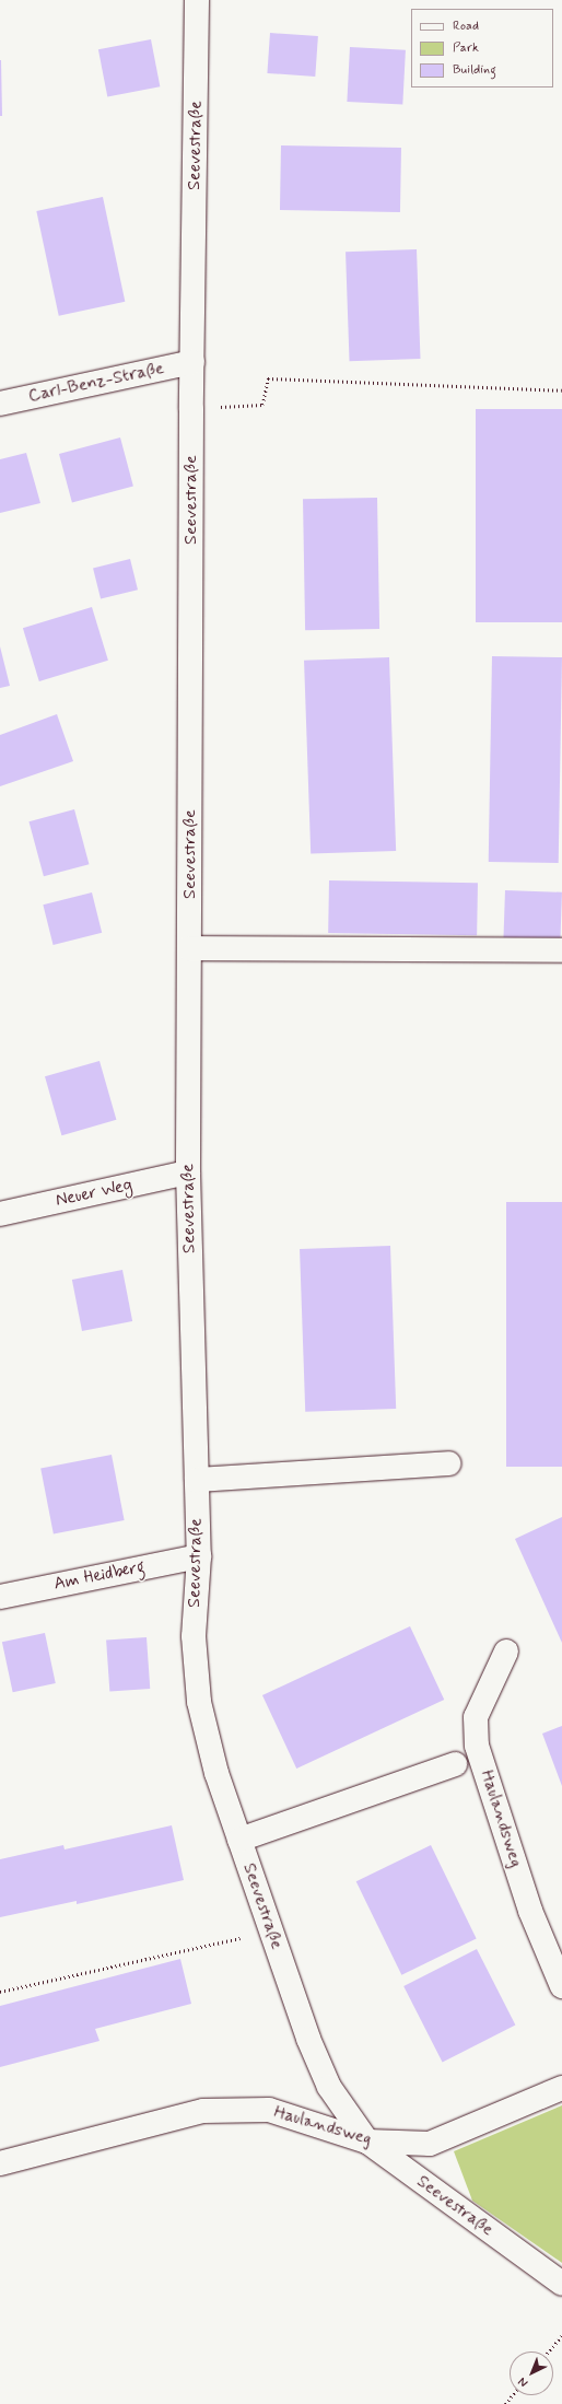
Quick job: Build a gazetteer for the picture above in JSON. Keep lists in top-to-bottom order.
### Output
{
  "streets": {
    "street": [
      "Seevestraße",
      "Carl-Benz-Straße",
      "Neuer Weg",
      "Am Heidberg",
      "Haulandsweg"
    ]
  },
  "crossings": [
    ["Seevestraße", "Carl-Benz-Straße"],
    ["Seevestraße", "Neuer Weg"],
    ["Seevestraße", "Am Heidberg"],
    ["Seevestraße", "Haulandsweg"]
  ],
  "legend": ["Road", "Park", "Building"],
  "north": "bottom left"
}
